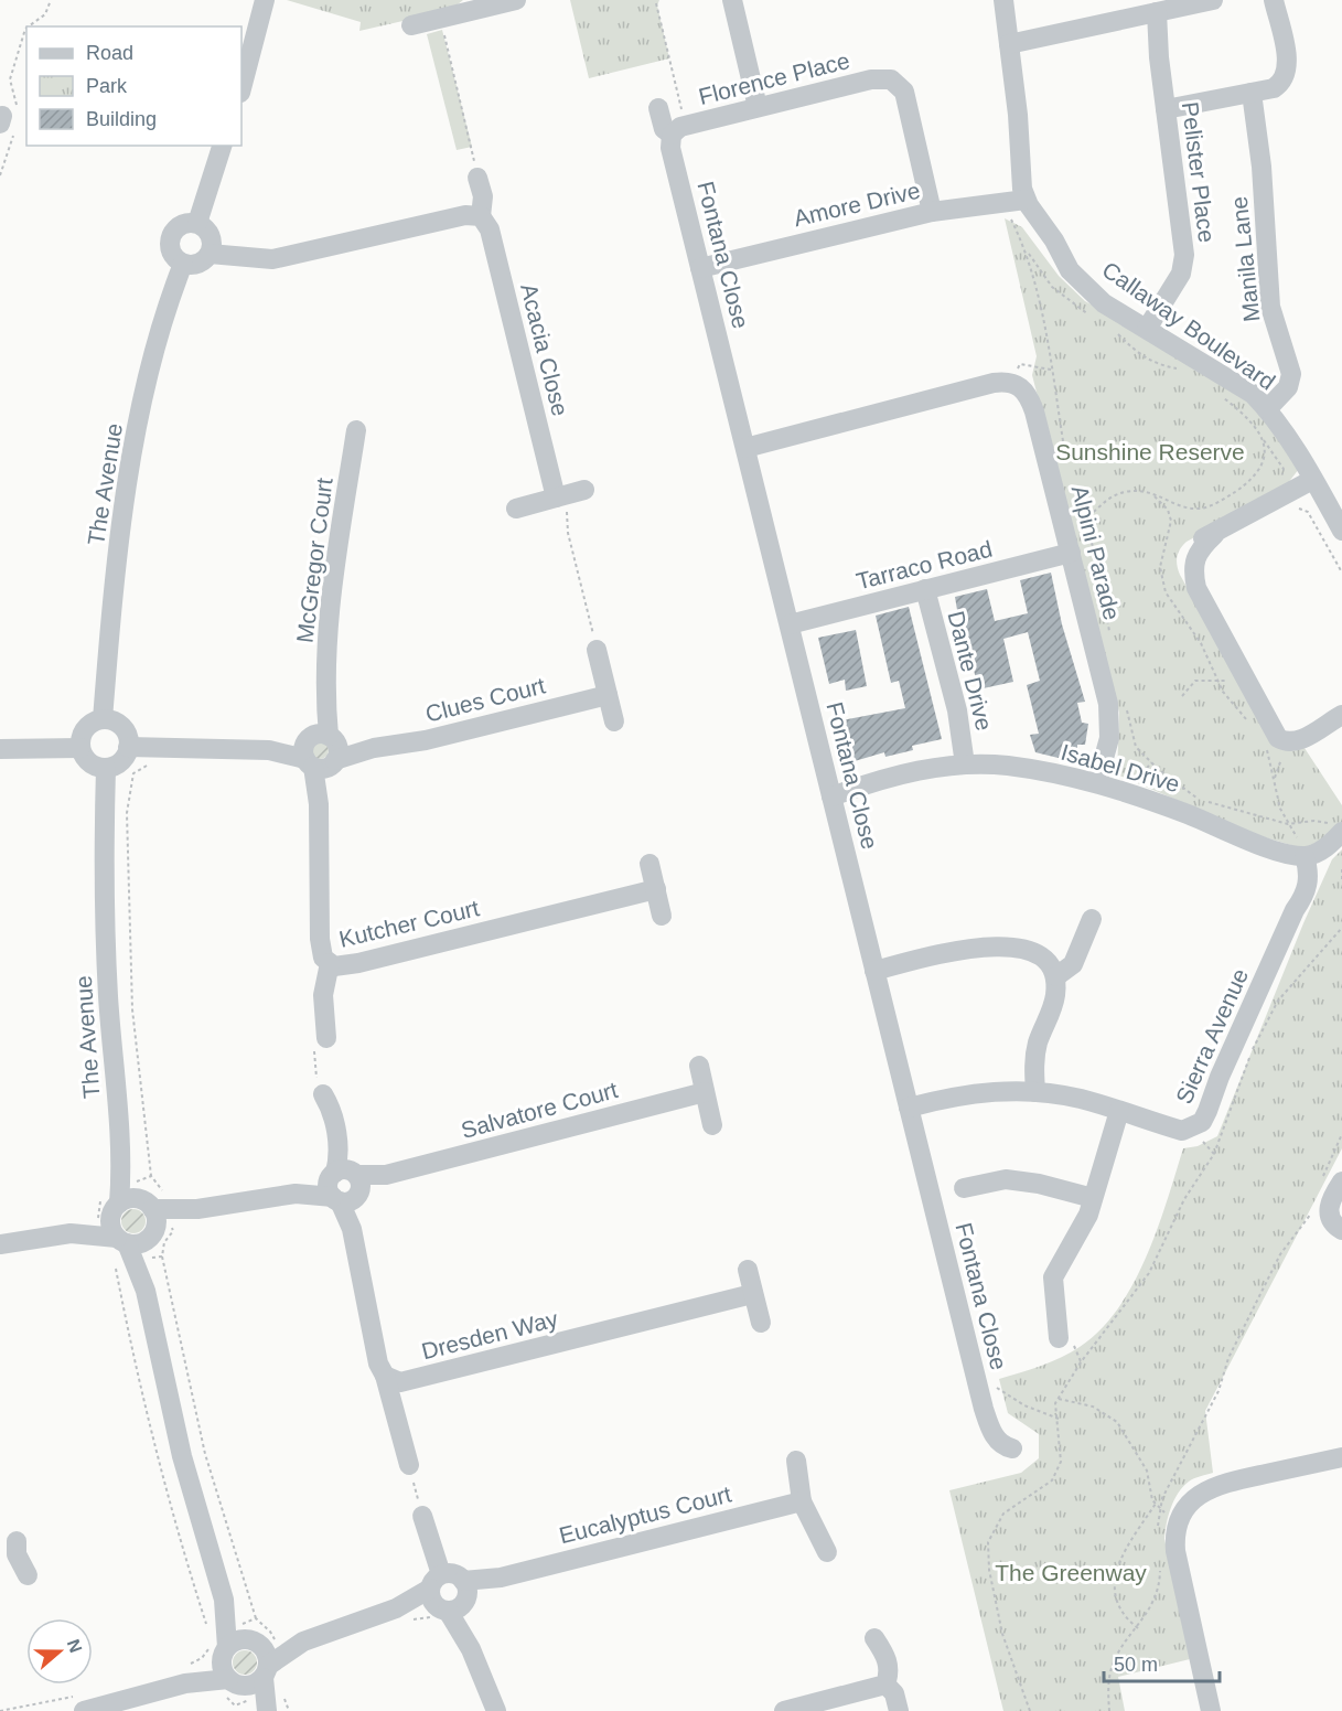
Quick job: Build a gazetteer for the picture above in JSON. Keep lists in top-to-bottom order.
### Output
{
  "streets": {
    "street": [
      "Florence Place",
      "Pelister Place",
      "Amore Drive",
      "Fontana Close",
      "Manila Lane",
      "Callaway Boulevard",
      "Acacia Close",
      "The Avenue",
      "Alpini Parade",
      "McGregor Court",
      "Tarraco Road",
      "Dante Drive",
      "Clues Court",
      "Isabel Drive",
      "Kutcher Court",
      "Sierra Avenue",
      "Salvatore Court",
      "Dresden Way",
      "Eucalyptus Court"
    ]
  },
  "crossings": [
    ["Florence Place", "Amore Drive"],
    ["Florence Place", "Fontana Close"],
    ["Pelister Place", "Callaway Boulevard"],
    ["Amore Drive", "Fontana Close"],
    ["Amore Drive", "Callaway Boulevard"],
    ["Fontana Close", "Alpini Parade"],
    ["Fontana Close", "Tarraco Road"],
    ["Fontana Close", "Isabel Drive"],
    ["Fontana Close", "Sierra Avenue"],
    ["Manila Lane", "Callaway Boulevard"],
    ["The Avenue", "Clues Court"],
    ["The Avenue", "Salvatore Court"],
    ["Alpini Parade", "Tarraco Road"],
    ["Alpini Parade", "Isabel Drive"],
    ["McGregor Court", "Clues Court"],
    ["McGregor Court", "Kutcher Court"],
    ["Tarraco Road", "Dante Drive"],
    ["Dante Drive", "Isabel Drive"],
    ["Clues Court", "Kutcher Court"],
    ["Isabel Drive", "Sierra Avenue"]
  ],
  "parks": ["Sunshine Reserve", "The Greenway"],
  "legend": ["Road", "Park", "Building"],
  "scale_bar": "50 m",
  "north": "right"
}
